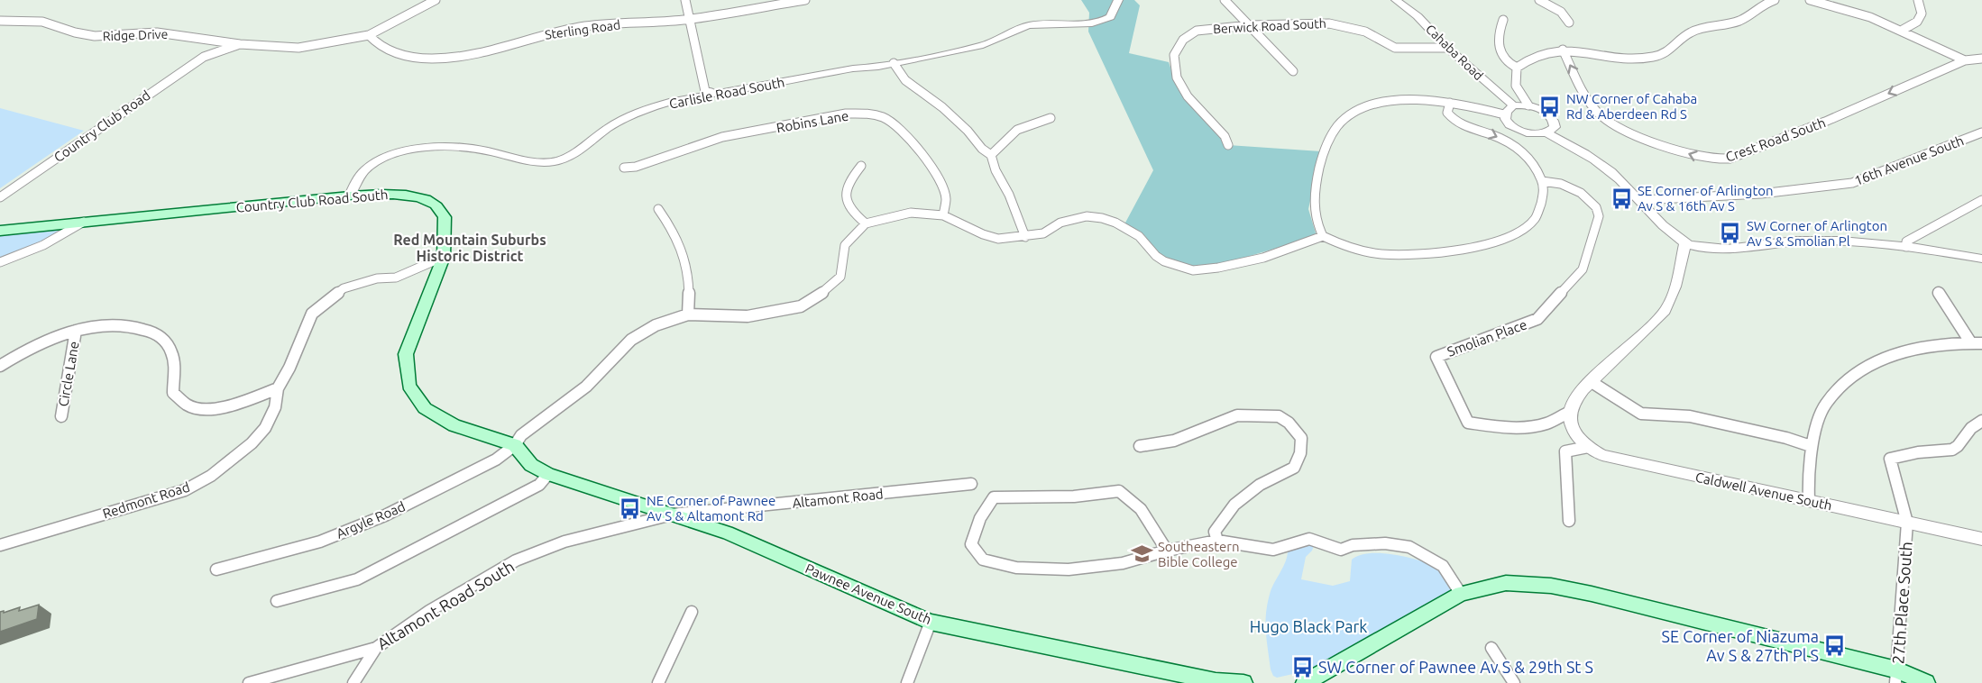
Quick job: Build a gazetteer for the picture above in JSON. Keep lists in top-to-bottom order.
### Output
{
  "streets": {
    "main road": ["Country Club Road South", "Pawnee Avenue South"],
    "street": [
      "Berwick Road South",
      "Sterling Road",
      "Ridge Drive",
      "Cahaba Road",
      "Carlisle Road South",
      "Robins Lane",
      "Country Club Road",
      "Crest Road South",
      "16th Avenue South",
      "Smolian Place",
      "Circle Lane",
      "Caldwell Avenue South",
      "Altamont Road",
      "Redmont Road",
      "Argyle Road",
      "27th Place South",
      "Altamont Road South"
    ]
  },
  "crossings": [
    ["Berwick Road South", "Cahaba Road"],
    ["Sterling Road", "Ridge Drive"],
    ["Ridge Drive", "Country Club Road"],
    ["Carlisle Road South", "Country Club Road South"],
    ["Country Club Road South", "Redmont Road"],
    ["Country Club Road South", "Argyle Road"],
    ["Country Club Road South", "Pawnee Avenue South"],
    ["Caldwell Avenue South", "27th Place South"],
    ["Altamont Road", "Pawnee Avenue South"],
    ["Altamont Road", "Altamont Road South"],
    ["Argyle Road", "Pawnee Avenue South"],
    ["Pawnee Avenue South", "Altamont Road South"]
  ],
  "districts": ["Red Mountain Suburbs Historic District"],
  "parks": ["Hugo Black Park"],
  "places": {
    "bus stop": [
      "NW Corner of Cahaba Rd & Aberdeen Rd S",
      "SE Corner of Arlington Av S & 16th Av S",
      "SW Corner of Arlington Av S & Smolian Pl",
      "NE Corner of Pawnee Av S & Altamont Rd",
      "SE Corner of Niazuma Av S & 27th Pl S",
      "SW Corner of Pawnee Av S & 29th St S"
    ],
    "school or university": ["Southeastern Bible College"]
  }
}
